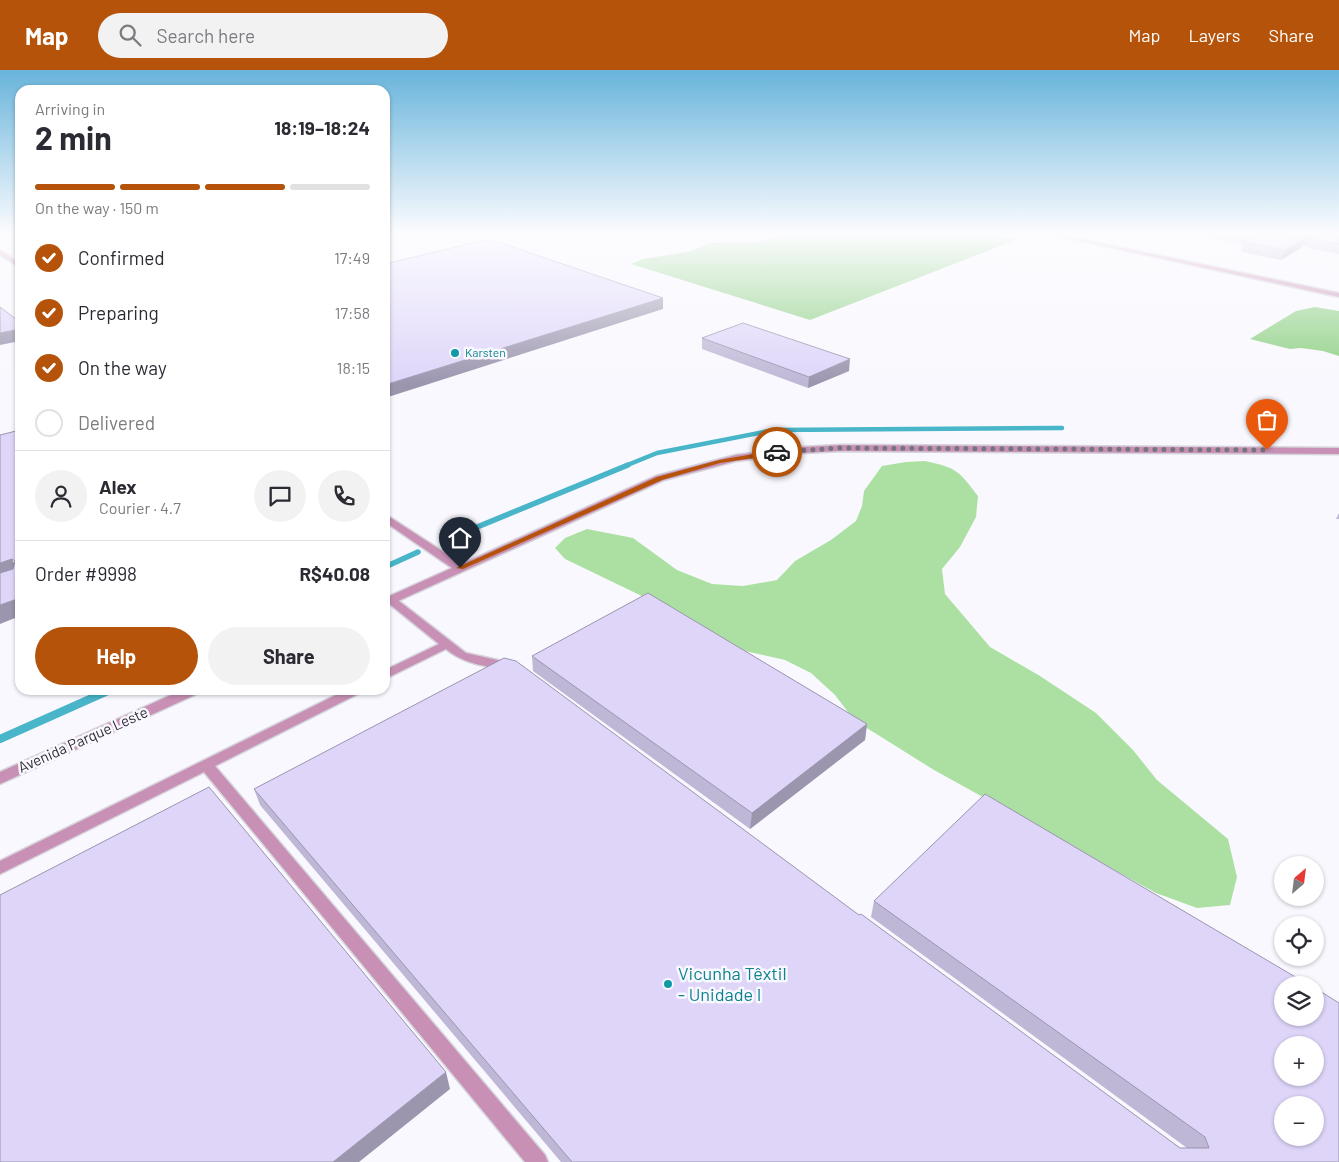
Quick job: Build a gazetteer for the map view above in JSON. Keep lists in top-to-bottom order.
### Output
{
  "streets": {
    "street": ["Avenida Parque Leste"]
  },
  "places": ["Karsten", "Vicunha Têxtil - Unidade I"],
  "north": "top right",
  "page": {
    "header": "Map",
    "search": "Search here",
    "nav": ["Map", "Layers", "Share"],
    "heading": ["2 min", "Arriving in", "18:19–18:24"],
    "panel": [
      "Alex",
      "Courier · 4.7",
      "Order #9998",
      "R$40.08"
    ],
    "bar": "On the way · 150 m",
    "list": [
      ["Confirmed", "17:49"],
      ["Preparing", "17:58"],
      ["On the way", "18:15"],
      "Delivered"
    ],
    "buttons": ["Help", "Share"],
    "map_buttons": ["+", "−"]
  }
}
